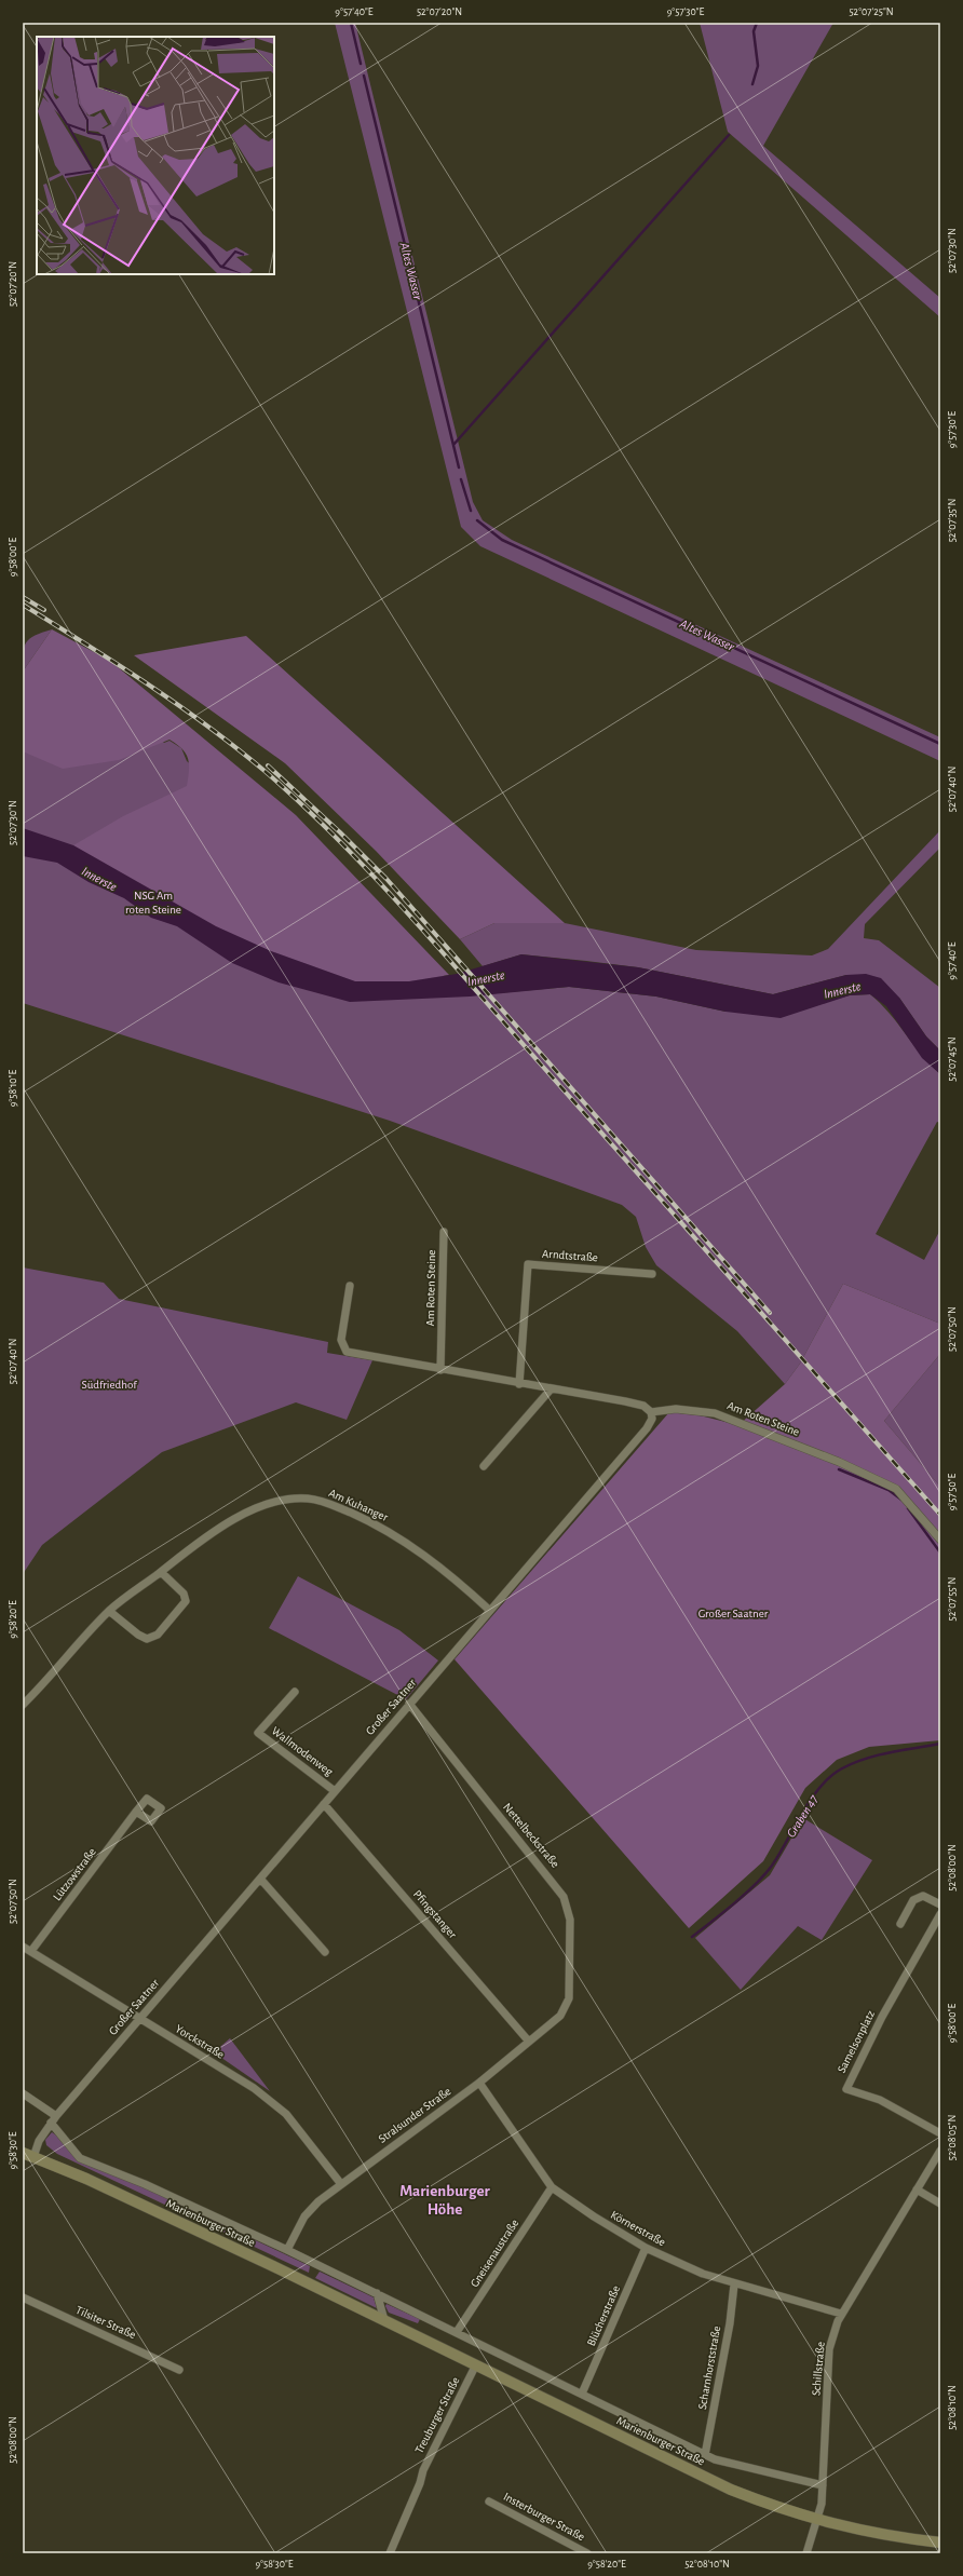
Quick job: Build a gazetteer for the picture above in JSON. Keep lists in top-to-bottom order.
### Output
{
  "streets": {
    "main road": ["Marienburger Straße"],
    "street": [
      "Arndtstraße",
      "Am Roten Steine",
      "Am Kuhanger",
      "Großer Saatner",
      "Wallmodenweg",
      "Nettelbeckstraße",
      "Lützowstraße",
      "Pfingstanger",
      "Yorckstraße",
      "Samelsonplatz",
      "Stralsunder Straße",
      "Körnerstraße",
      "Gneisenaustraße",
      "Blücherstraße",
      "Tilsiter Straße",
      "Scharnhorststraße",
      "Schillstraße",
      "Treuburger Straße",
      "Insterburger Straße"
    ]
  },
  "crossings": [
    ["Am Roten Steine", "Großer Saatner"],
    ["Am Kuhanger", "Großer Saatner"],
    ["Großer Saatner", "Wallmodenweg"],
    ["Großer Saatner", "Nettelbeckstraße"],
    ["Großer Saatner", "Pfingstanger"],
    ["Großer Saatner", "Yorckstraße"],
    ["Großer Saatner", "Marienburger Straße"],
    ["Nettelbeckstraße", "Stralsunder Straße"],
    ["Lützowstraße", "Yorckstraße"],
    ["Pfingstanger", "Stralsunder Straße"],
    ["Yorckstraße", "Stralsunder Straße"],
    ["Stralsunder Straße", "Marienburger Straße"],
    ["Stralsunder Straße", "Körnerstraße"],
    ["Marienburger Straße", "Gneisenaustraße"],
    ["Marienburger Straße", "Blücherstraße"],
    ["Marienburger Straße", "Scharnhorststraße"],
    ["Marienburger Straße", "Schillstraße"],
    ["Marienburger Straße", "Treuburger Straße"],
    ["Körnerstraße", "Gneisenaustraße"],
    ["Körnerstraße", "Blücherstraße"],
    ["Körnerstraße", "Scharnhorststraße"],
    ["Körnerstraße", "Schillstraße"]
  ],
  "districts": ["Marienburger Höhe"],
  "water": ["Altes Wasser", "Innerste", "Graben 47"],
  "parks": ["NSG Am roten Steine", "Südfriedhof", "Großer Saatner"],
  "coordinates": [
    "9°57'40\"E",
    "52°07'20\"N",
    "9°57'30\"E",
    "52°07'25\"N",
    "52°07'30\"N",
    "52°07'35\"N",
    "9°58'00\"E",
    "52°07'40\"N",
    "52°07'45\"N",
    "9°58'10\"E",
    "52°07'50\"N",
    "9°57'50\"E",
    "52°07'55\"N",
    "9°58'20\"E",
    "52°08'00\"N",
    "52°08'05\"N",
    "9°58'30\"E",
    "52°08'10\"N"
  ]
}
